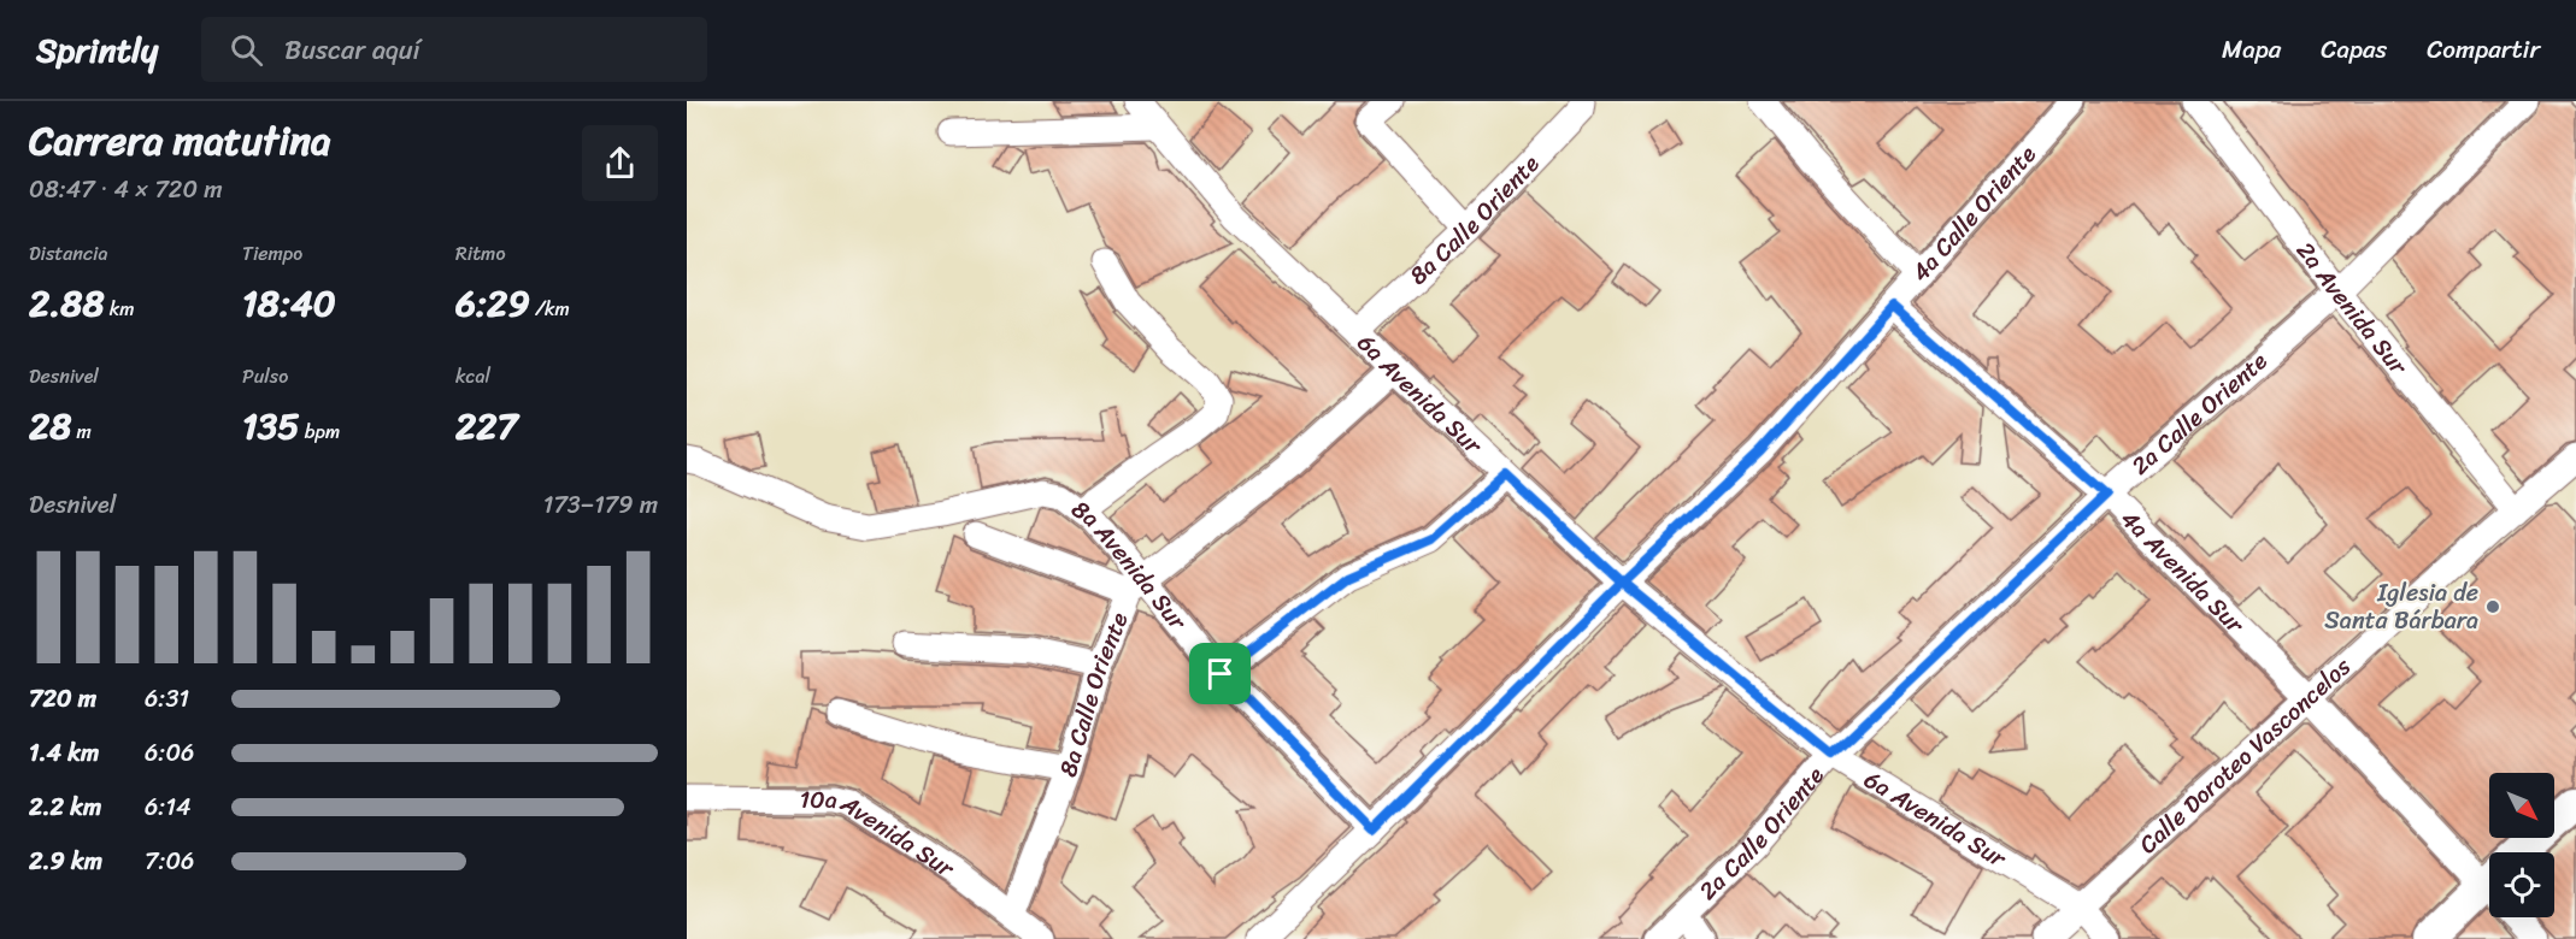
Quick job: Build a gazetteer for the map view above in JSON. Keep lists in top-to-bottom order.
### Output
{
  "streets": {
    "street": [
      "4a Calle Oriente",
      "8a Calle Oriente",
      "2a Avenida Sur",
      "6a Avenida Sur",
      "2a Calle Oriente",
      "8a Avenida Sur",
      "4a Avenida Sur",
      "Calle Doroteo Vasconcelos",
      "10a Avenida Sur"
    ]
  },
  "crossings": [
    ["4a Calle Oriente", "6a Avenida Sur"],
    ["4a Calle Oriente", "8a Avenida Sur"],
    ["4a Calle Oriente", "4a Avenida Sur"],
    ["8a Calle Oriente", "6a Avenida Sur"],
    ["8a Calle Oriente", "8a Avenida Sur"],
    ["8a Calle Oriente", "10a Avenida Sur"],
    ["2a Avenida Sur", "2a Calle Oriente"],
    ["2a Avenida Sur", "Calle Doroteo Vasconcelos"],
    ["6a Avenida Sur", "2a Calle Oriente"],
    ["6a Avenida Sur", "Calle Doroteo Vasconcelos"],
    ["2a Calle Oriente", "4a Avenida Sur"],
    ["4a Avenida Sur", "Calle Doroteo Vasconcelos"]
  ],
  "places": ["Iglesia de Santa Bárbara"],
  "north": "bottom right",
  "page": {
    "header": "Sprintly",
    "search": "Buscar aquí",
    "nav": ["Mapa", "Capas", "Compartir"],
    "heading": ["Carrera matutina", "08:47 · 4 × 720 m"],
    "stats": [
      ["Distancia", "2.88 km"],
      ["Tiempo", "18:40"],
      ["Ritmo", "6:29 /km"],
      ["Desnivel", "28 m"],
      ["Pulso", "135 bpm"],
      ["kcal", "227"]
    ],
    "chart": ["Desnivel", "173–179 m"],
    "list": [
      {
        "name": "720 m",
        "note": "6:31"
      },
      {
        "name": "1.4 km",
        "note": "6:06"
      },
      {
        "name": "2.2 km",
        "note": "6:14"
      },
      {
        "name": "2.9 km",
        "note": "7:06"
      }
    ]
  }
}
